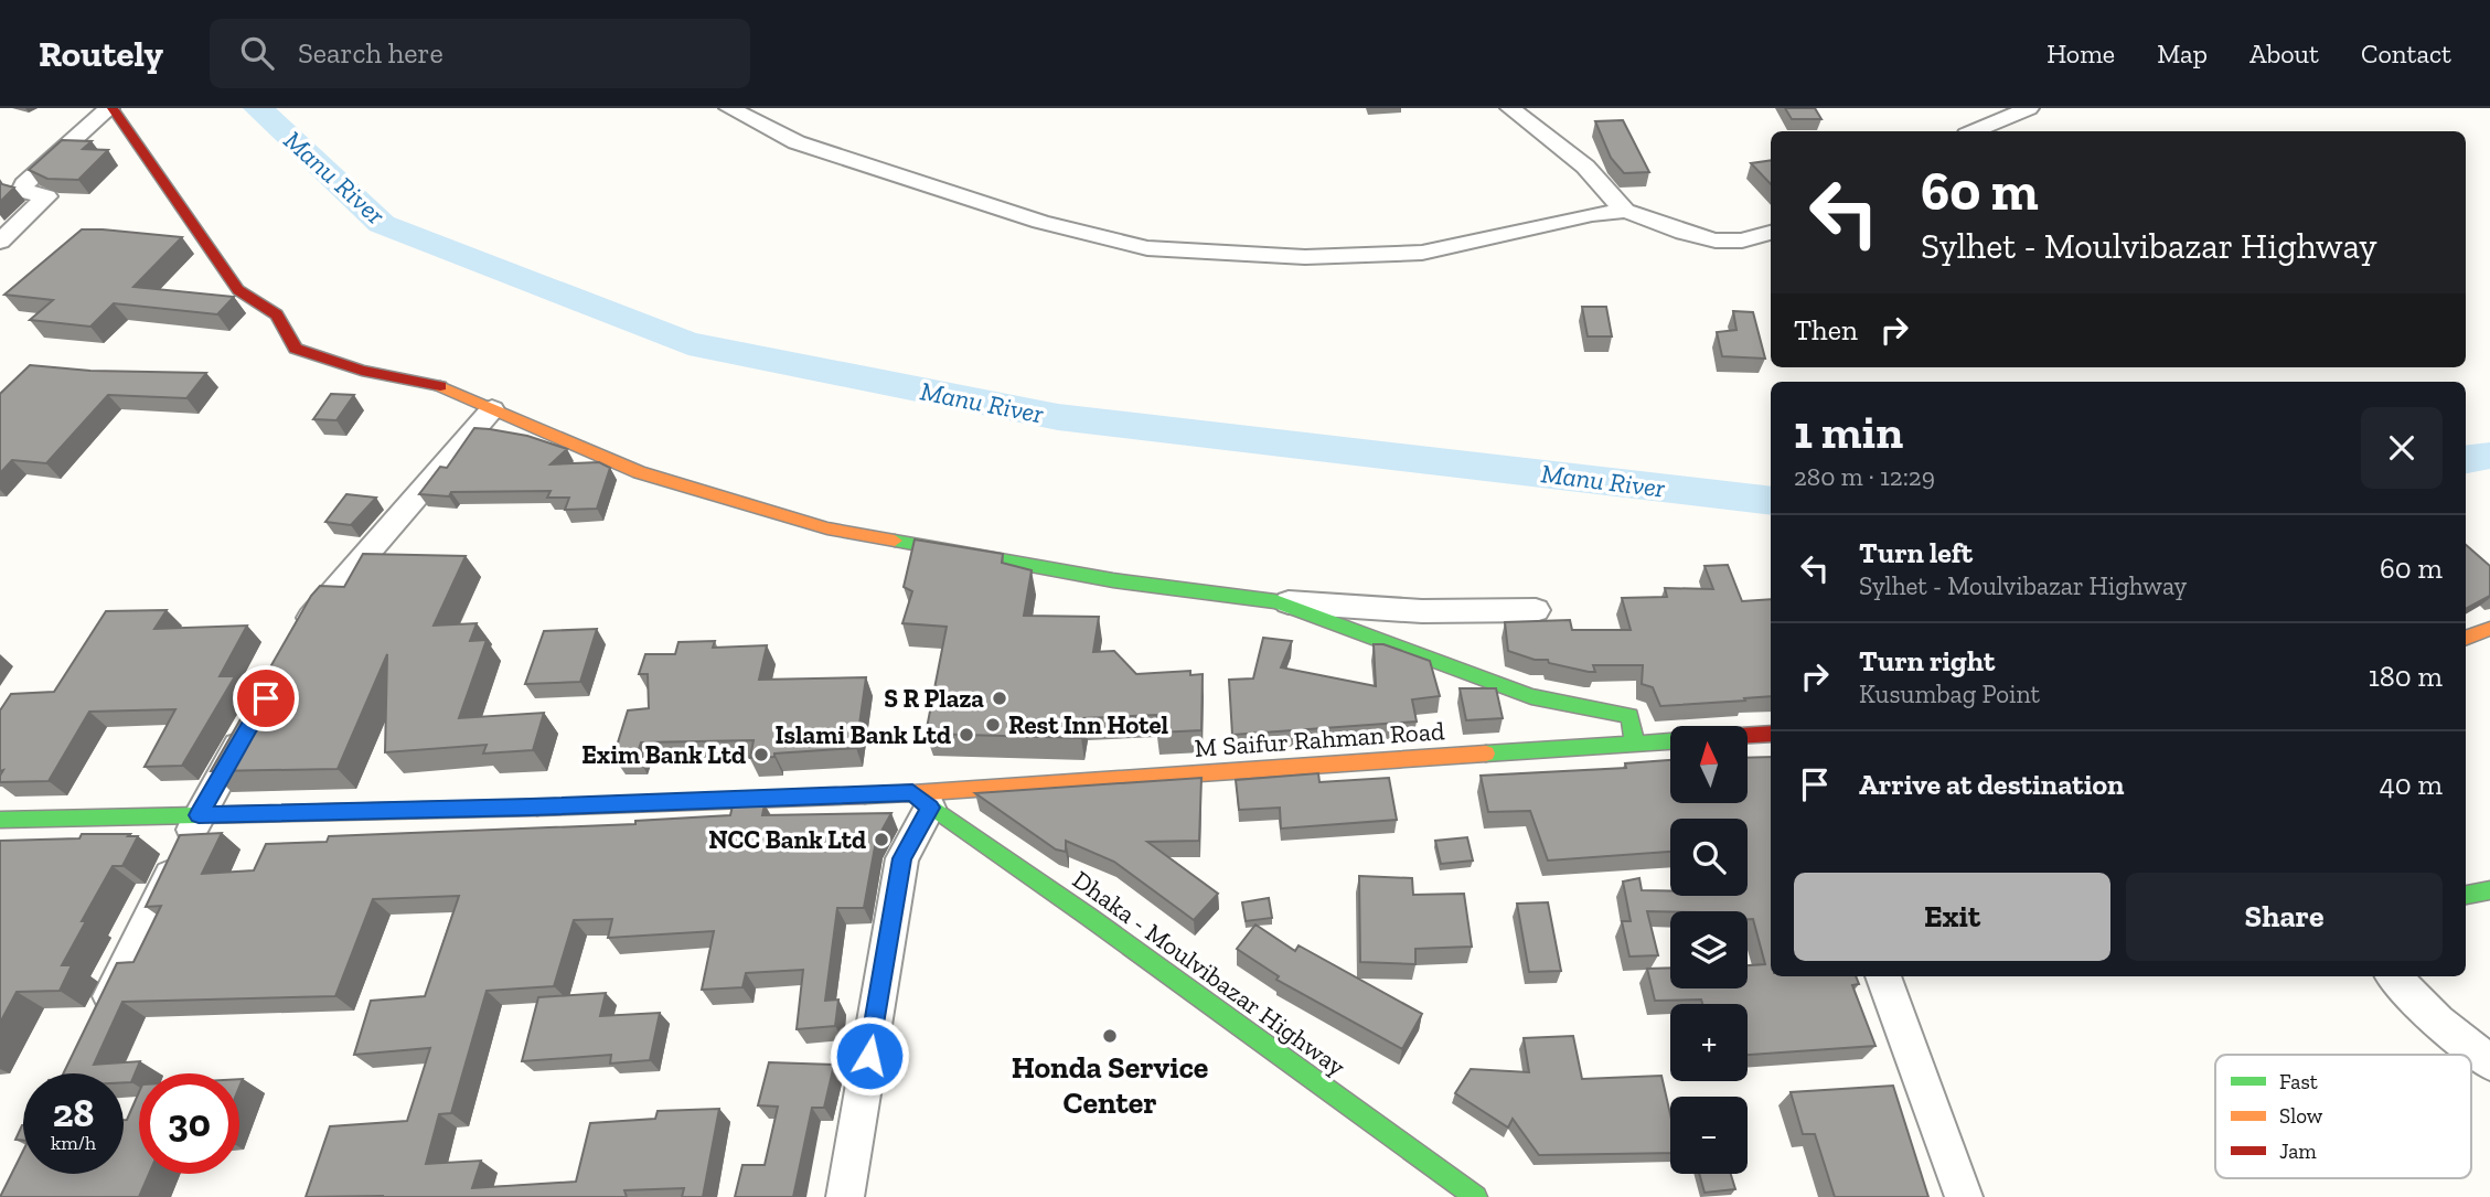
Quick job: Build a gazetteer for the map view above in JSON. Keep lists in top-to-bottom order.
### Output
{
  "streets": {
    "main road": ["M Saifur Rahman Road", "Dhaka - Moulvibazar Highway"]
  },
  "crossings": [
    ["M Saifur Rahman Road", "Dhaka - Moulvibazar Highway"]
  ],
  "water": ["Manu River"],
  "places": [
    "S R Plaza",
    "Rest Inn Hotel",
    "Islami Bank Ltd",
    "Exim Bank Ltd",
    "NCC Bank Ltd",
    "Honda Service Center"
  ],
  "legend": ["Fast", "Slow", "Jam"],
  "north": "top",
  "page": {
    "header": "Routely",
    "search": "Search here",
    "nav": [
      "Home",
      "Map",
      "About",
      "Contact"
    ],
    "turn": ["60 m", "Sylhet - Moulvibazar Highway"],
    "then": "Then",
    "heading": ["1 min", "280 m · 12:29"],
    "list": [
      {
        "name": "Turn left",
        "note": "Sylhet - Moulvibazar Highway",
        "value": "60 m"
      },
      {
        "name": "Turn right",
        "note": "Kusumbag Point",
        "value": "180 m"
      },
      {
        "name": "Arrive at destination",
        "value": "40 m"
      }
    ],
    "map_buttons": ["+", "−"],
    "buttons": ["Exit", "Share"],
    "speed": "28 km/h",
    "limit": "30"
  }
}
